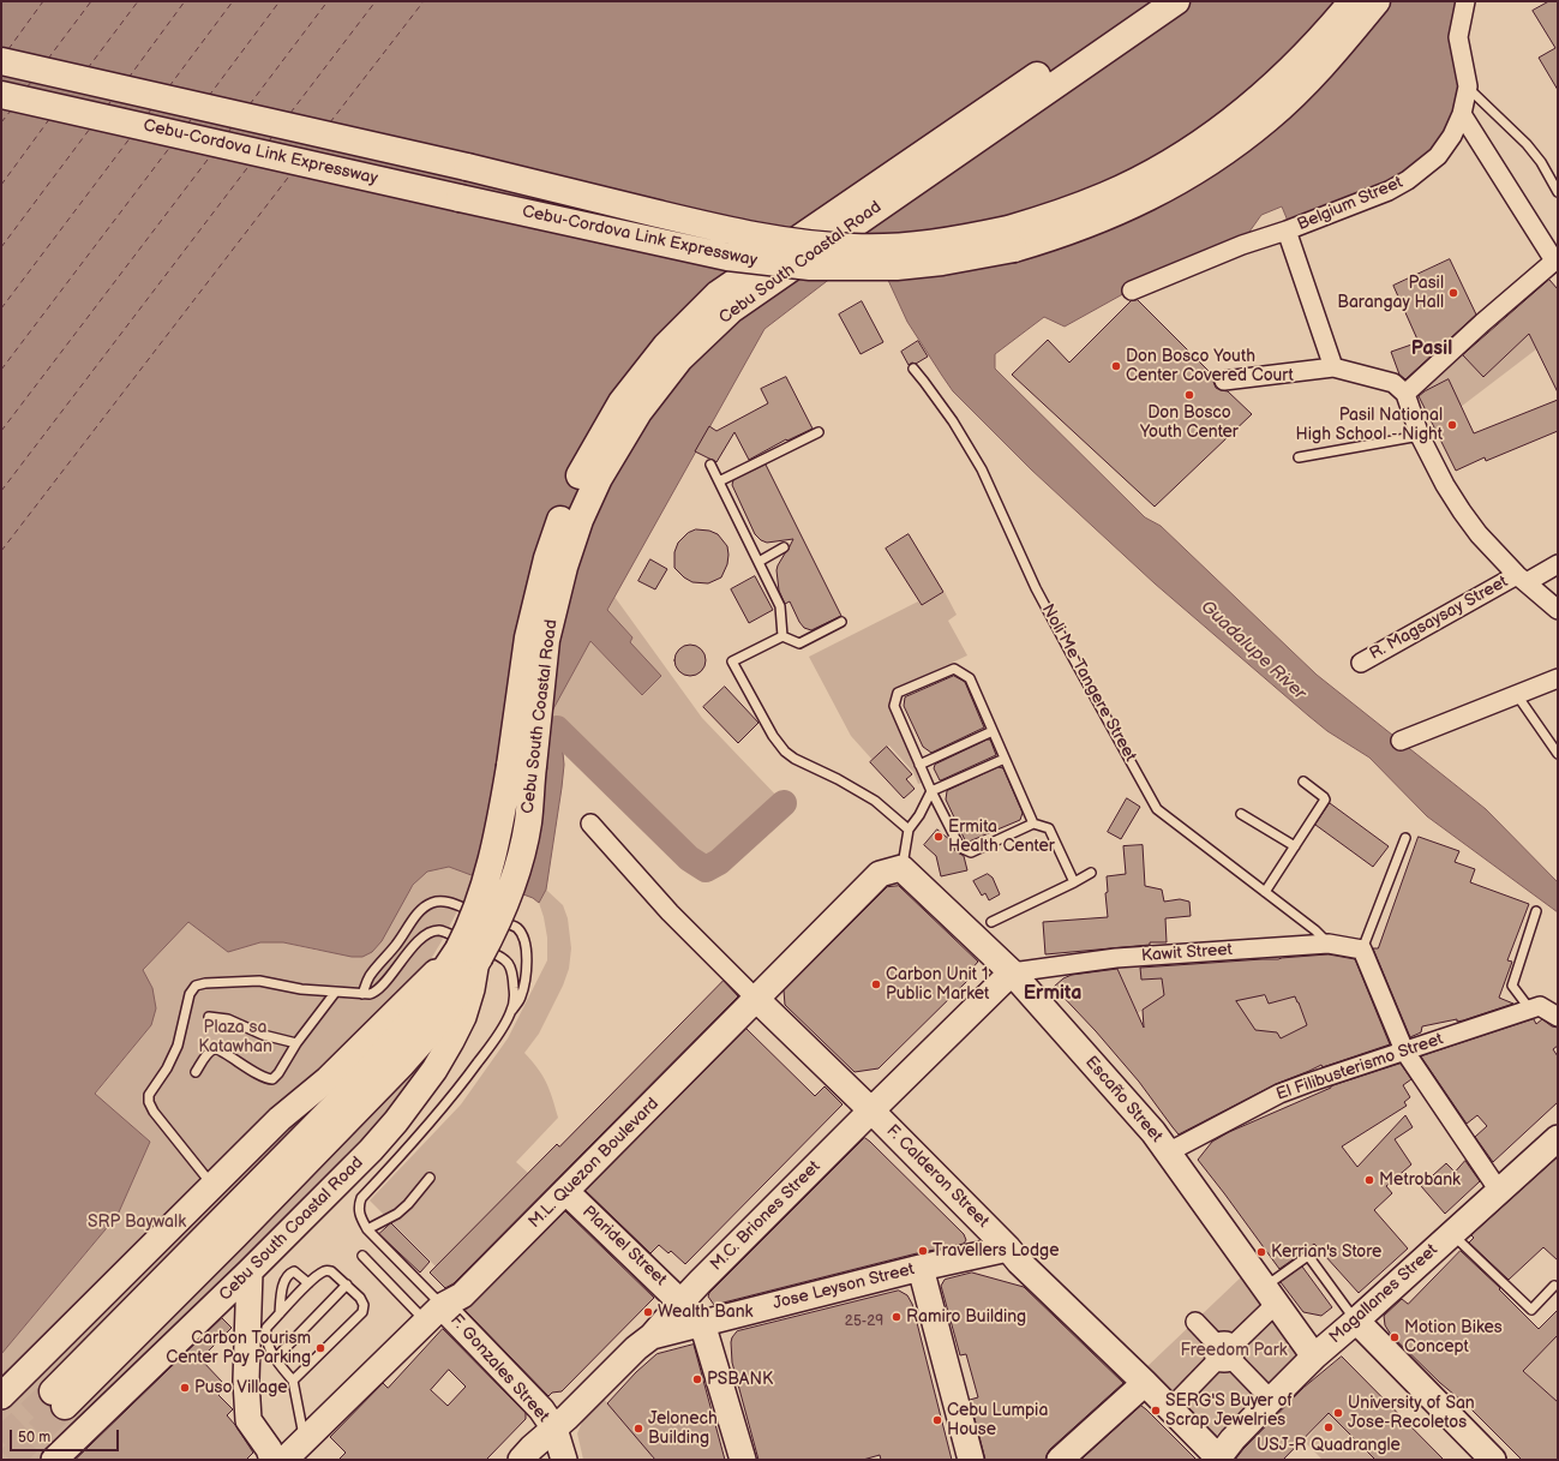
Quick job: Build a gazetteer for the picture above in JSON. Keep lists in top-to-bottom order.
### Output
{
  "streets": {
    "highway": ["Cebu-Cordova Link Expressway", "Cebu South Coastal Road"],
    "street": [
      "Belgium Street",
      "R. Magsaysay Street",
      "Kawit Street",
      "El Filibusterismo Street",
      "Escaño Street",
      "M.L. Quezon Boulevard",
      "F. Calderon Street",
      "M.C. Briones Street",
      "Plaridel Street",
      "Jose Leyson Street",
      "Magallanes Street",
      "F. Gonzales Street"
    ],
    "lane": ["Noli Me Tangere Street"]
  },
  "crossings": [
    ["Noli Me Tangere Street", "Kawit Street"],
    ["Kawit Street", "Escaño Street"],
    ["Kawit Street", "M.C. Briones Street"],
    ["El Filibusterismo Street", "Escaño Street"],
    ["Escaño Street", "M.L. Quezon Boulevard"],
    ["Escaño Street", "M.C. Briones Street"],
    ["Escaño Street", "Magallanes Street"],
    ["M.L. Quezon Boulevard", "F. Calderon Street"],
    ["M.L. Quezon Boulevard", "Plaridel Street"],
    ["M.L. Quezon Boulevard", "F. Gonzales Street"],
    ["F. Calderon Street", "M.C. Briones Street"],
    ["F. Calderon Street", "Jose Leyson Street"],
    ["F. Calderon Street", "Magallanes Street"],
    ["M.C. Briones Street", "Plaridel Street"],
    ["M.C. Briones Street", "Jose Leyson Street"],
    ["M.C. Briones Street", "F. Gonzales Street"],
    ["Plaridel Street", "Jose Leyson Street"]
  ],
  "districts": ["Pasil", "Ermita"],
  "water": ["Guadalupe River"],
  "parks": ["Plaza sa Katawhan", "SRP Baywalk", "Freedom Park"],
  "places": [
    "Pasil Barangay Hall",
    "Don Bosco Youth Center Covered Court",
    "Don Bosco Youth Center",
    "Pasil National High School - Night",
    "Ermita Health Center",
    "Carbon Unit 1 Public Market",
    "Metrobank",
    "Travellers Lodge",
    "Kerrian's Store",
    "Wealth Bank",
    "Ramiro Building",
    "Motion Bikes Concept",
    "Carbon Tourism Center Pay Parking",
    "PSBANK",
    "Puso Village",
    "SERG'S Buyer of Scrap Jewelries",
    "University of San Jose-Recoletos",
    "Cebu Lumpia House",
    "USJ-R Quadrangle",
    "Jelonech Building"
  ],
  "house_numbers": ["25-29"],
  "scale_bar": "50 m"
}
